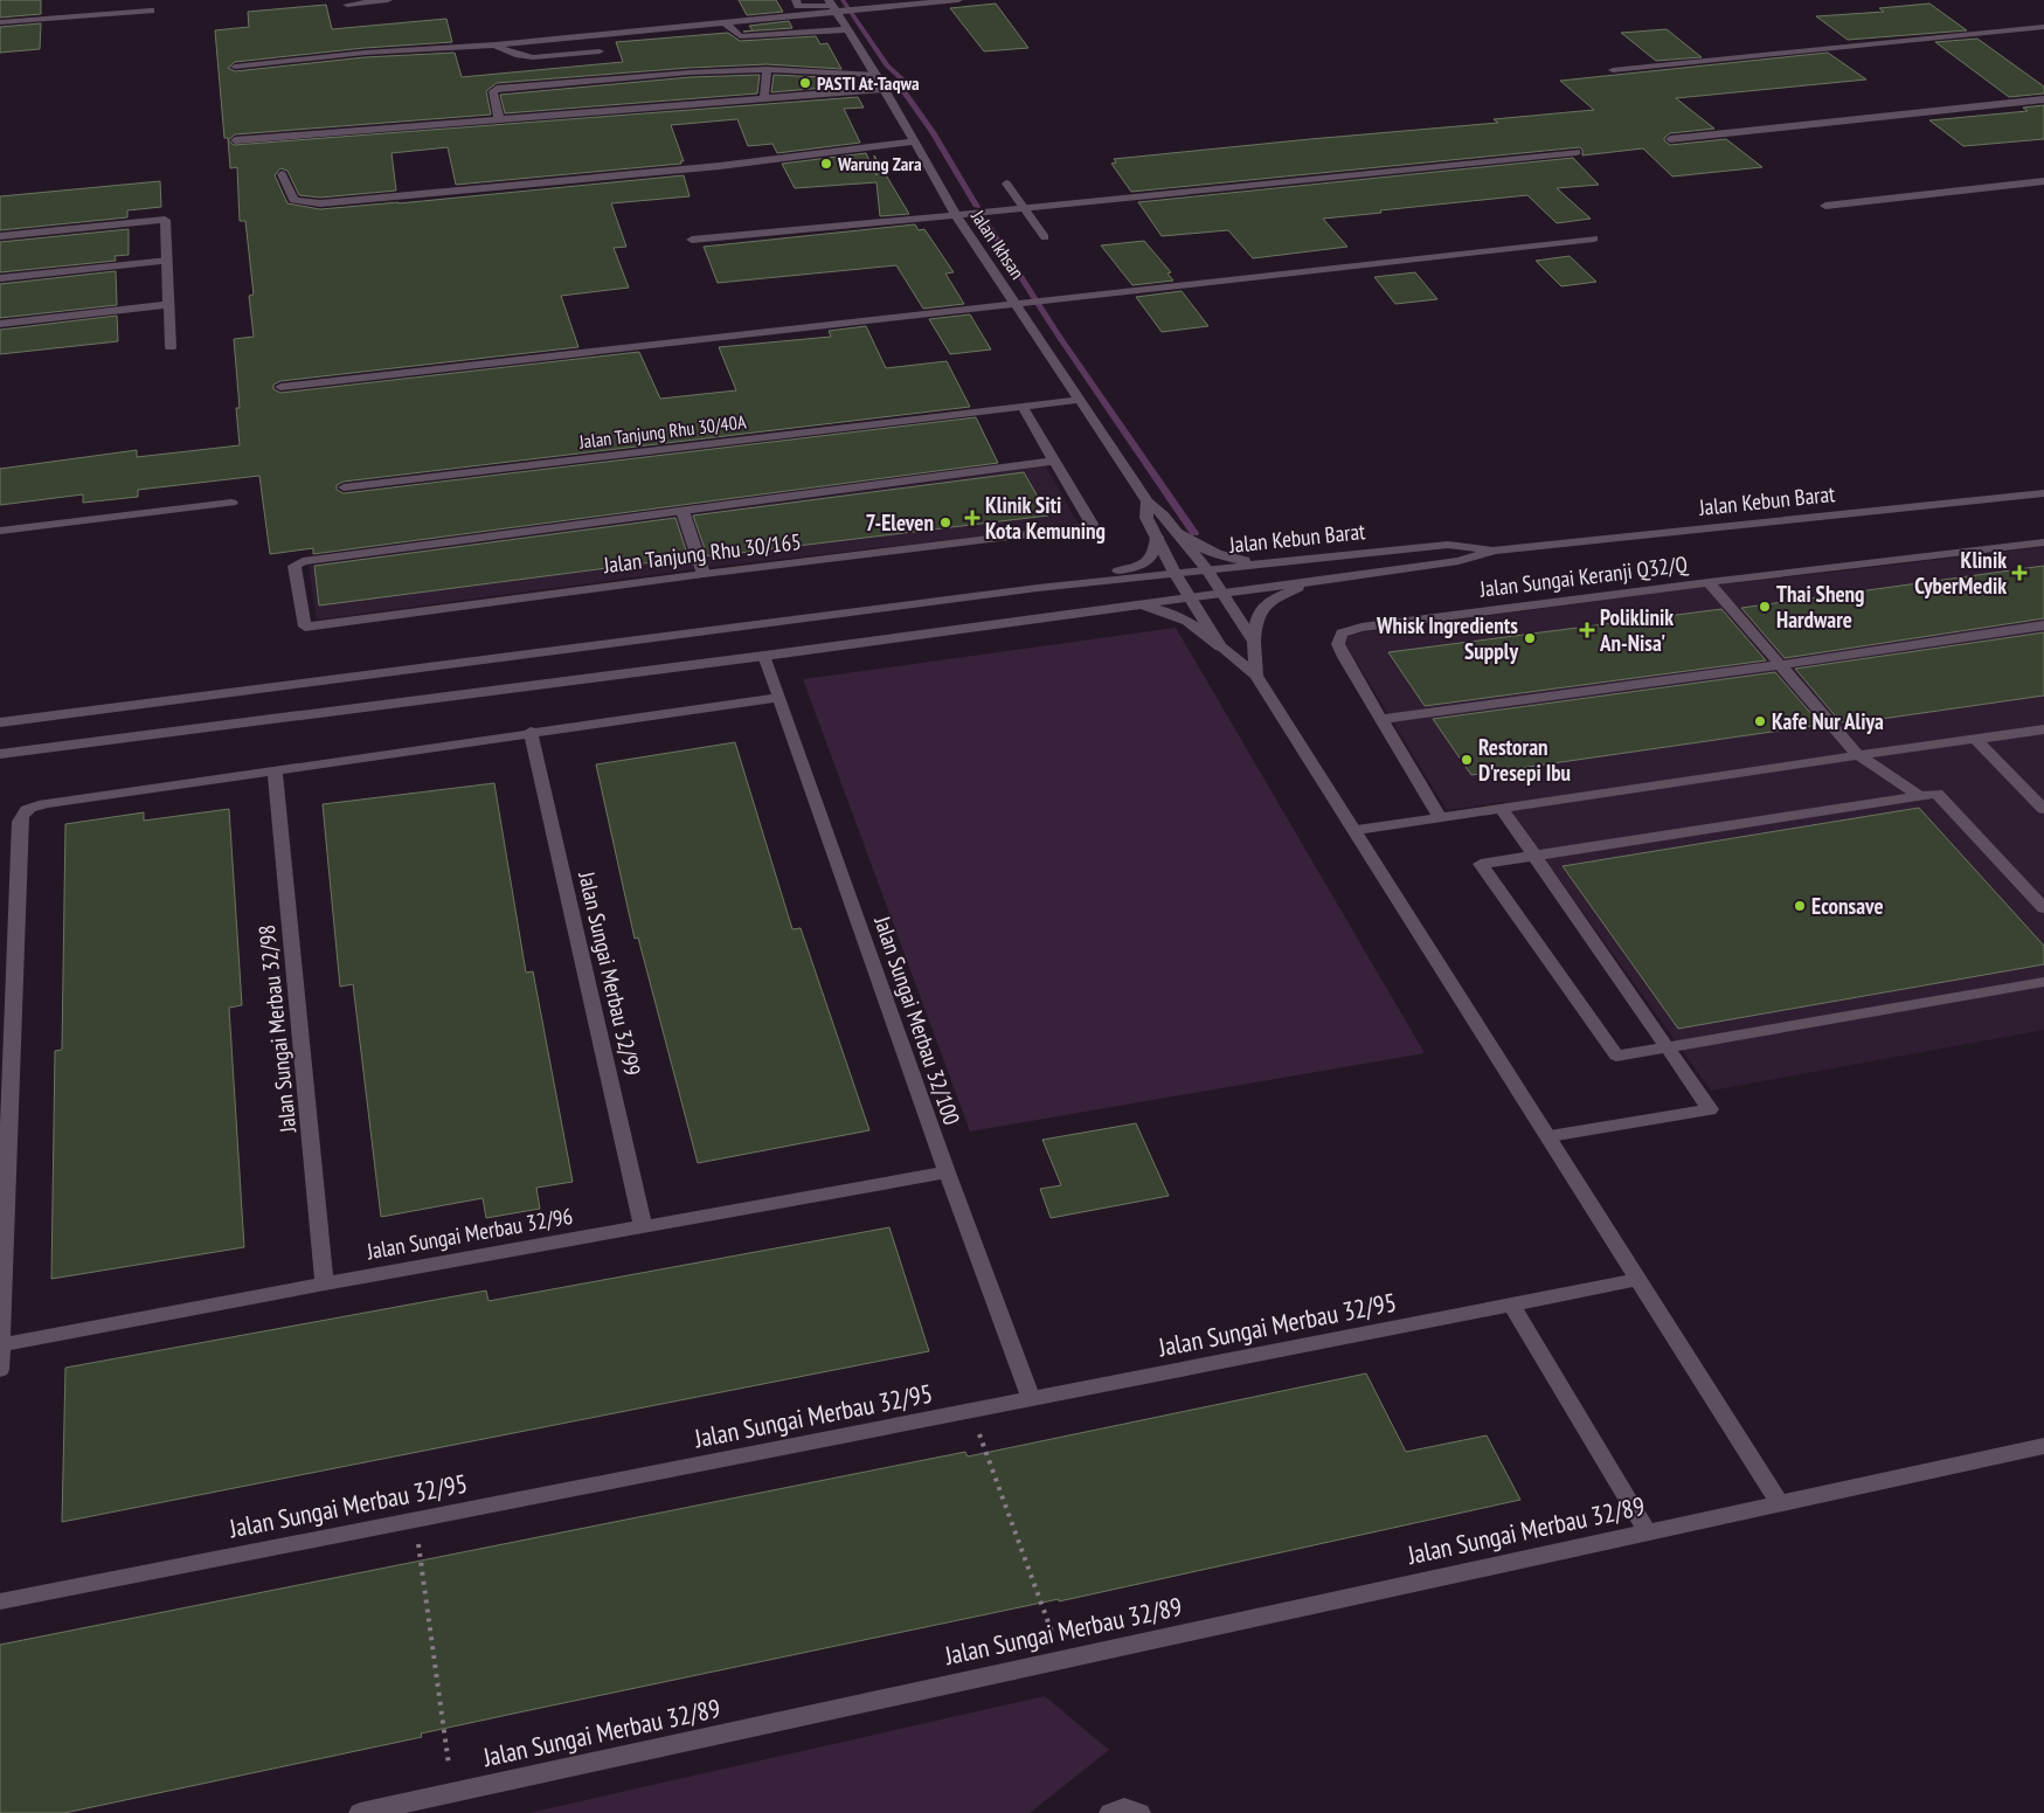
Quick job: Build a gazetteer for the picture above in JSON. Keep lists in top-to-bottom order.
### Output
{
  "streets": {
    "street": [
      "Jalan Ikhsan",
      "Jalan Tanjung Rhu 30/40A",
      "Jalan Kebun Barat",
      "Jalan Tanjung Rhu 30/165",
      "Jalan Sungai Keranji Q32/Q",
      "Jalan Sungai Merbau 32/99",
      "Jalan Sungai Merbau 32/100",
      "Jalan Sungai Merbau 32/98",
      "Jalan Sungai Merbau 32/96",
      "Jalan Sungai Merbau 32/95",
      "Jalan Sungai Merbau 32/89"
    ]
  },
  "crossings": [
    ["Jalan Ikhsan", "Jalan Kebun Barat"],
    ["Jalan Sungai Merbau 32/99", "Jalan Sungai Merbau 32/96"],
    ["Jalan Sungai Merbau 32/100", "Jalan Sungai Merbau 32/96"],
    ["Jalan Sungai Merbau 32/100", "Jalan Sungai Merbau 32/95"],
    ["Jalan Sungai Merbau 32/98", "Jalan Sungai Merbau 32/96"]
  ],
  "places": {
    "other": [
      "PASTI At-Taqwa",
      "Warung Zara",
      "7-Eleven",
      "Thai Sheng Hardware",
      "Whisk Ingredients Supply",
      "Kafe Nur Aliya",
      "Restoran D'resepi Ibu",
      "Econsave"
    ],
    "health": ["Klinik Siti Kota Kemuning", "Klinik CyberMedik", "Poliklinik An-Nisa'"]
  }
}
